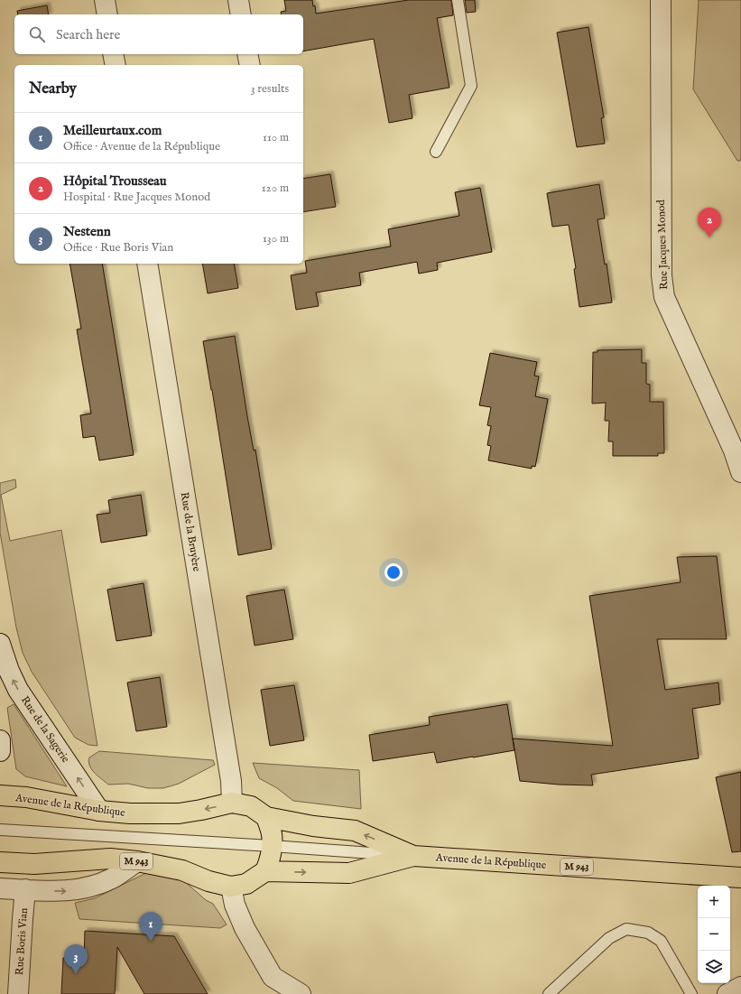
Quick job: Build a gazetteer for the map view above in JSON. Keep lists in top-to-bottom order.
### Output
{
  "streets": {
    "main road": ["Avenue de la République", "M 943"],
    "street": [
      "Rue Jacques Monod",
      "Rue de la Bruyère",
      "Rue de la Sagerie",
      "Rue Boris Vian"
    ]
  },
  "crossings": [
    ["Rue de la Bruyère", "Avenue de la République"],
    ["Rue de la Sagerie", "Avenue de la République"],
    ["Avenue de la République", "M 943"]
  ],
  "one_way": ["Rue de la Sagerie"],
  "page": {
    "search": "Search here",
    "heading": ["Nearby", "3 results"],
    "list": [
      {
        "mark": "1",
        "name": "Meilleurtaux.com",
        "note": "Office · Avenue de la République",
        "value": "110 m"
      },
      {
        "mark": "2",
        "name": "Hôpital Trousseau",
        "note": "Hospital · Rue Jacques Monod",
        "value": "120 m"
      },
      {
        "mark": "3",
        "name": "Nestenn",
        "note": "Office · Rue Boris Vian",
        "value": "130 m"
      }
    ],
    "pins": ["2", "1", "3"],
    "map_buttons": ["+", "−"]
  }
}
